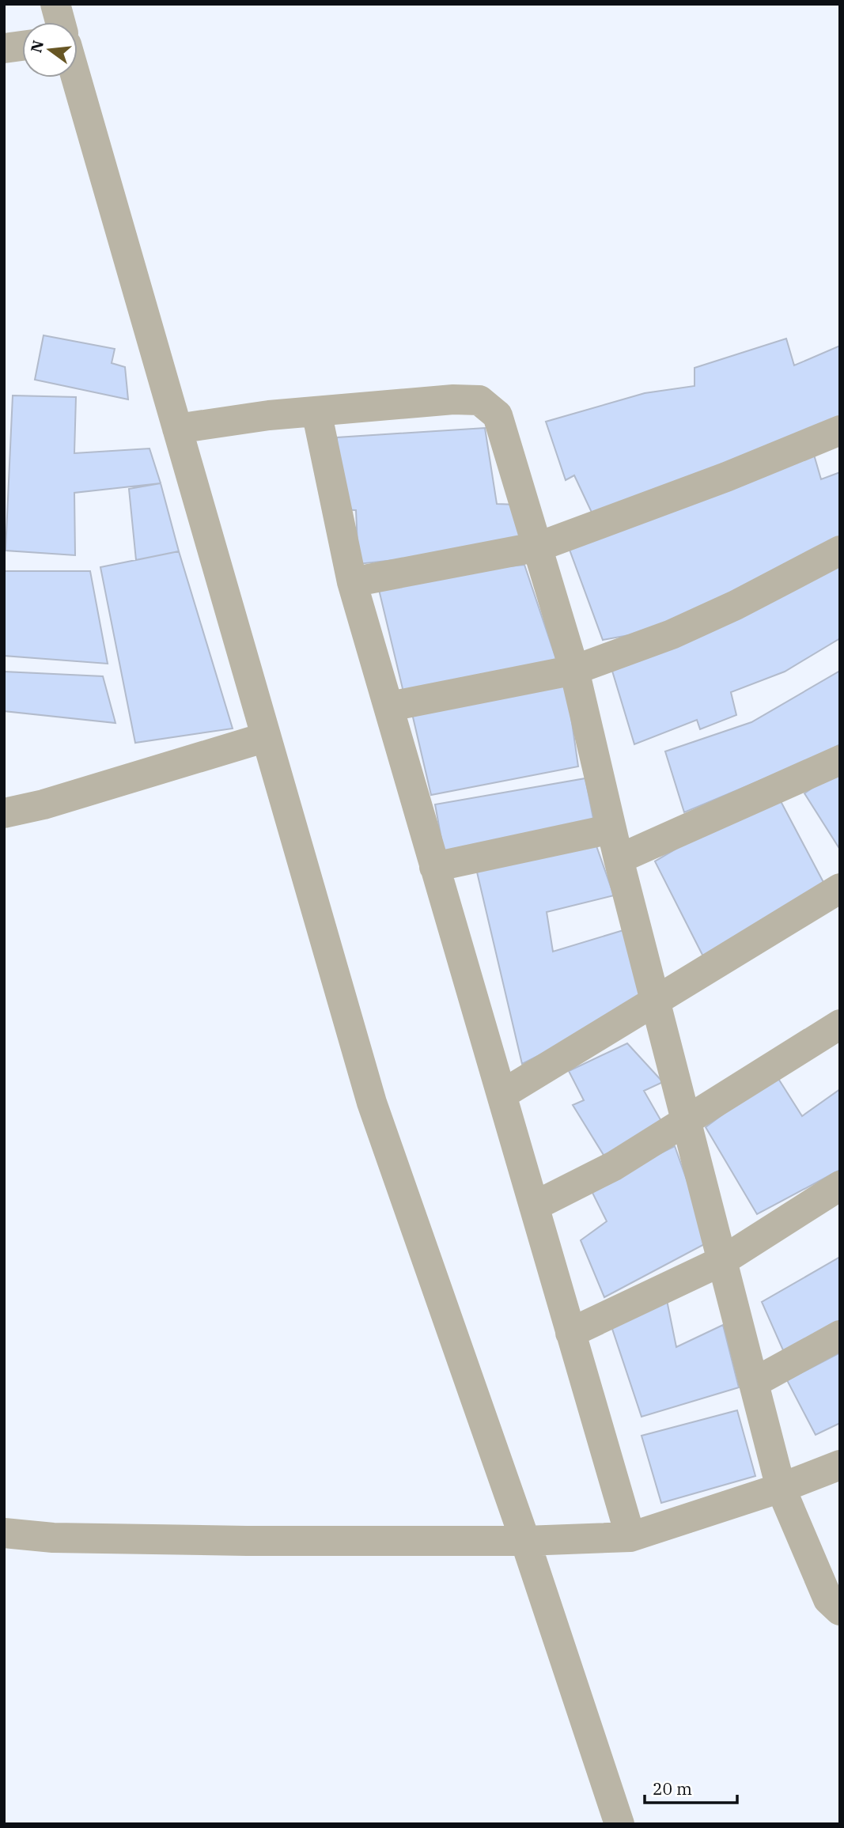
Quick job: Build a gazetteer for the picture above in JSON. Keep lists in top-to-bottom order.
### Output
{
  "scale_bar": "20 m",
  "north": "left"
}
